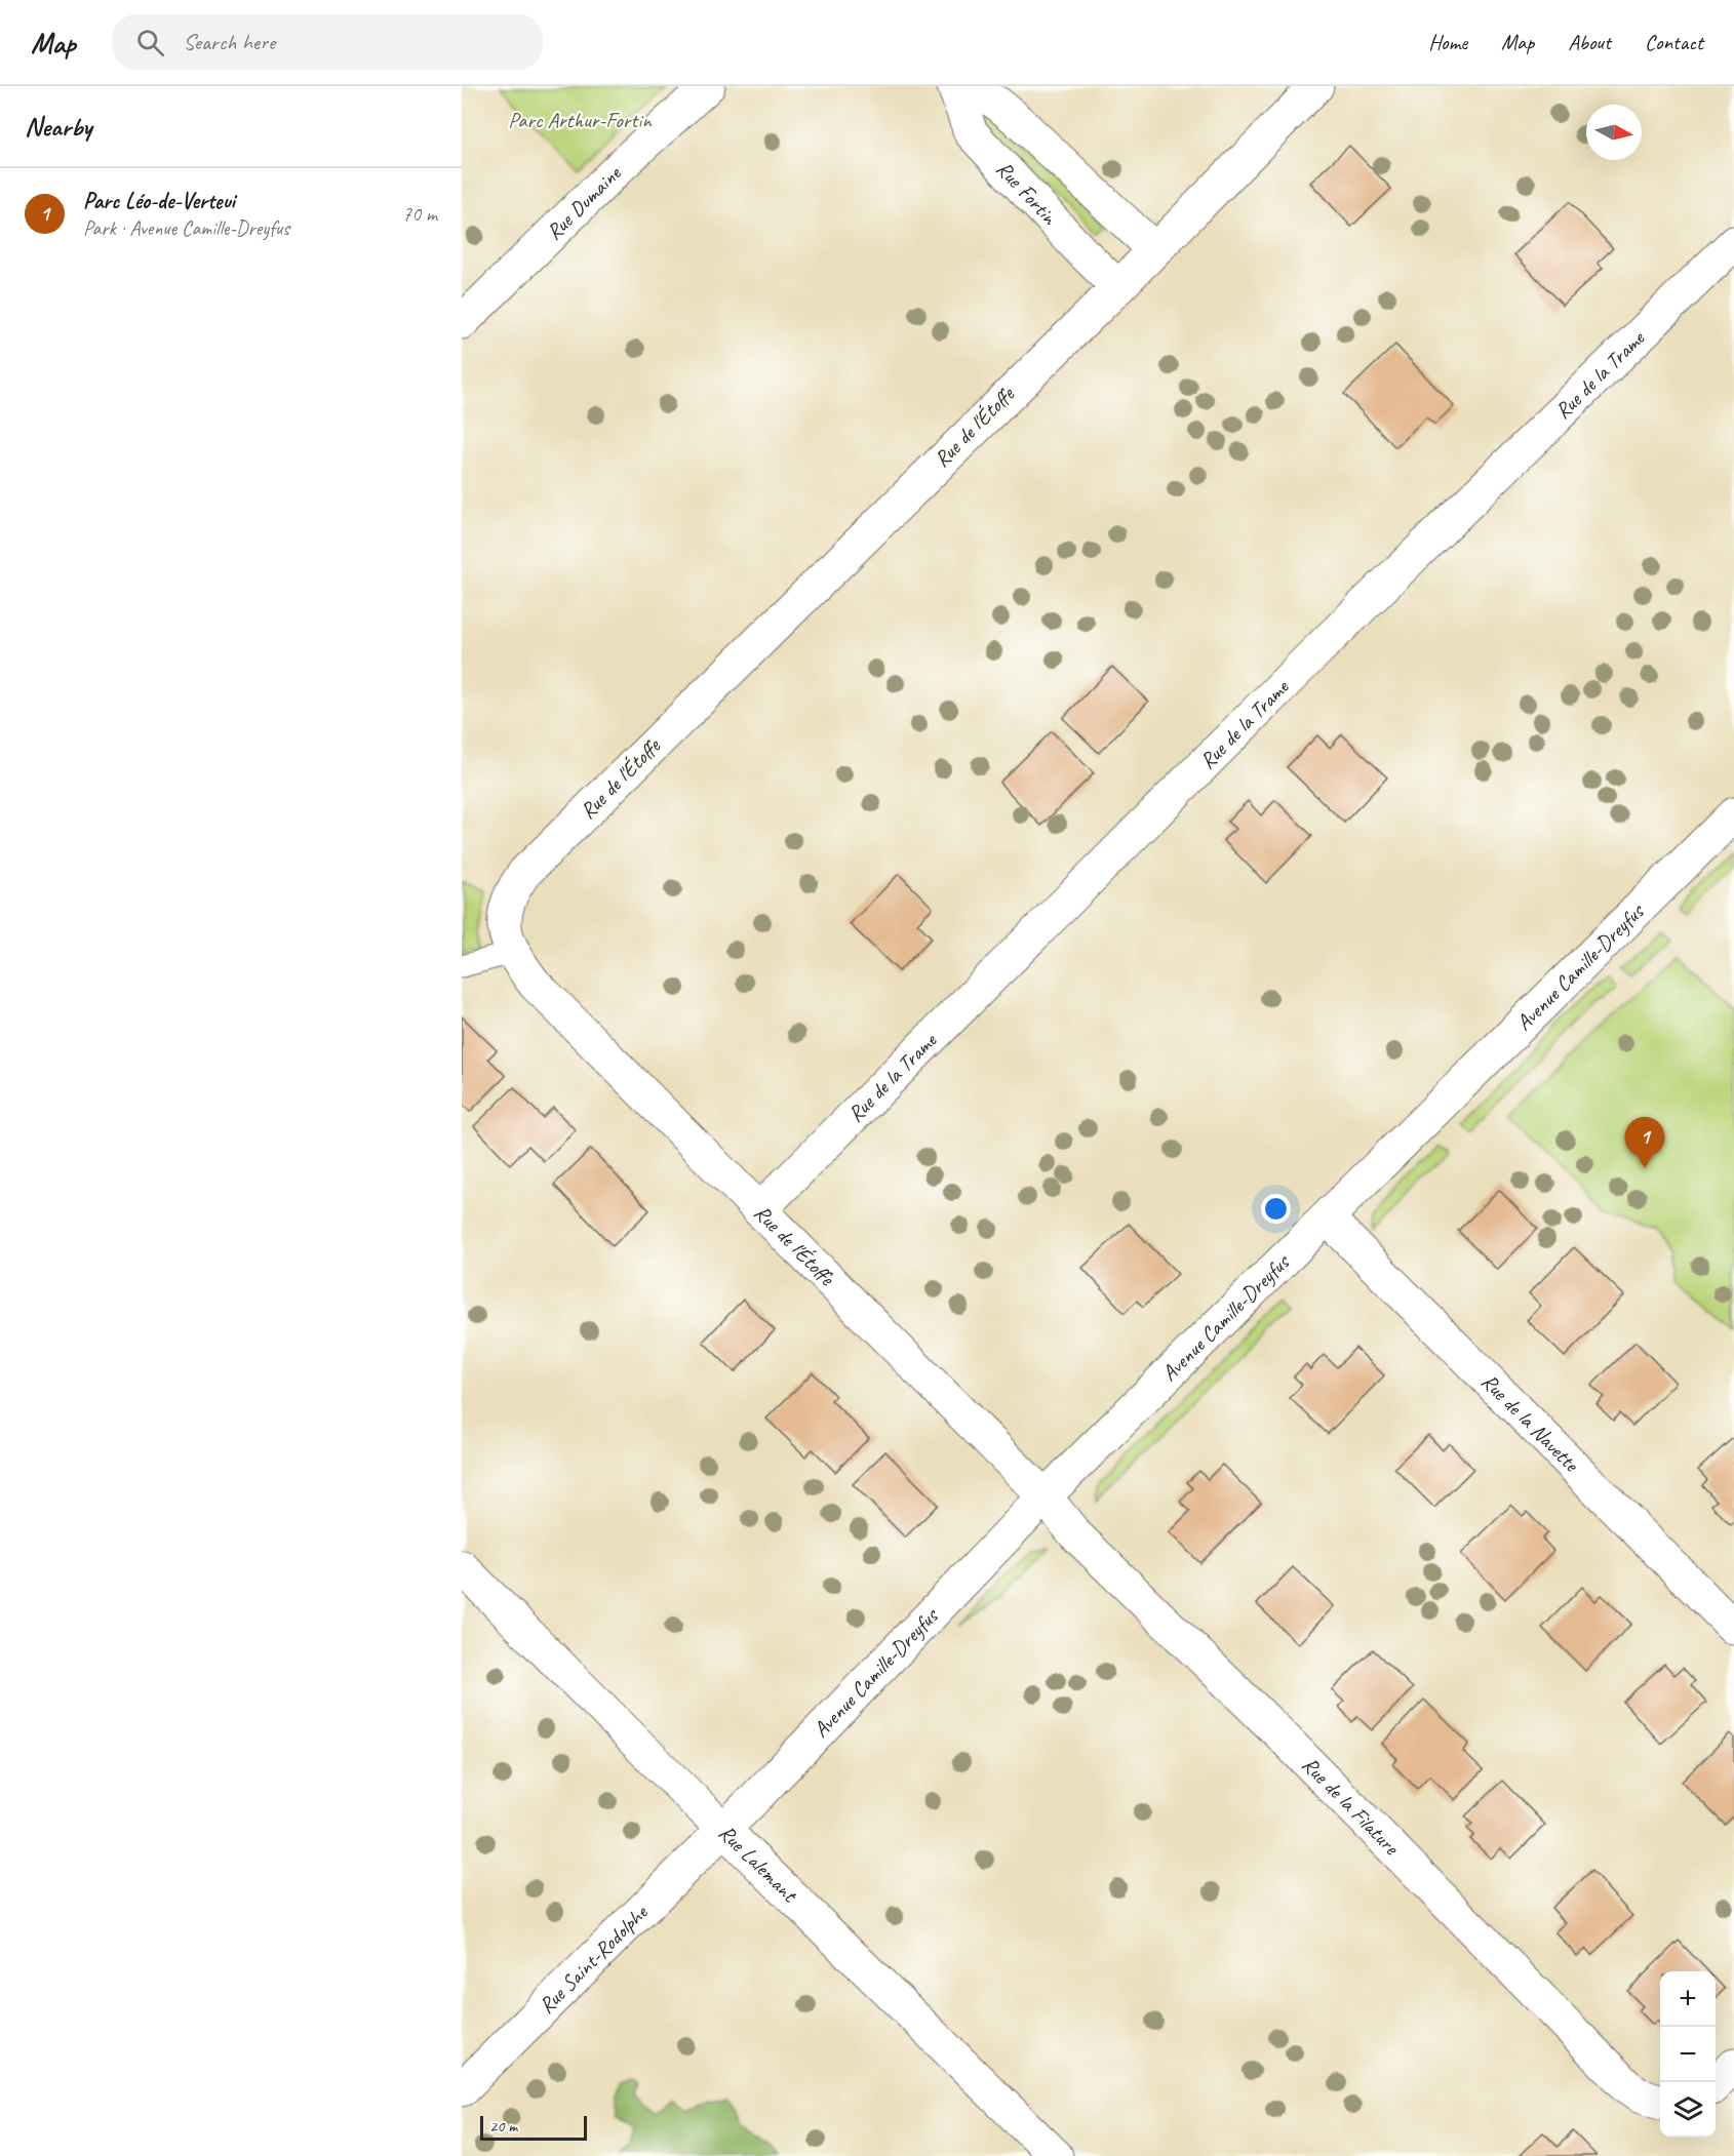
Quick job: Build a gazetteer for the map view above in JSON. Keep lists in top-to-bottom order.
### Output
{
  "streets": {
    "street": [
      "Rue Fortin",
      "Rue Dumaine",
      "Rue de la Trame",
      "Rue de l'Étoffe",
      "Avenue Camille-Dreyfus",
      "Rue de la Navette",
      "Rue de la Filature",
      "Rue Lalemant",
      "Rue Saint-Rodolphe"
    ]
  },
  "crossings": [
    ["Rue Fortin", "Rue de l'Étoffe"],
    ["Rue de la Trame", "Rue de l'Étoffe"],
    ["Rue de l'Étoffe", "Avenue Camille-Dreyfus"],
    ["Rue de l'Étoffe", "Rue de la Filature"],
    ["Avenue Camille-Dreyfus", "Rue de la Navette"],
    ["Avenue Camille-Dreyfus", "Rue de la Filature"],
    ["Avenue Camille-Dreyfus", "Rue Lalemant"],
    ["Avenue Camille-Dreyfus", "Rue Saint-Rodolphe"],
    ["Rue Lalemant", "Rue Saint-Rodolphe"]
  ],
  "parks": ["Parc Arthur-Fortin"],
  "scale_bar": "20 m",
  "north": "right",
  "page": {
    "header": "Map",
    "search": "Search here",
    "nav": [
      "Home",
      "Map",
      "About",
      "Contact"
    ],
    "heading": "Nearby",
    "list": [
      {
        "mark": "1",
        "name": "Parc Léo-de-Verteui",
        "note": "Park · Avenue Camille-Dreyfus",
        "value": "70 m"
      }
    ],
    "pins": "1",
    "map_buttons": ["+", "−"],
    "scale": "20 m"
  }
}
